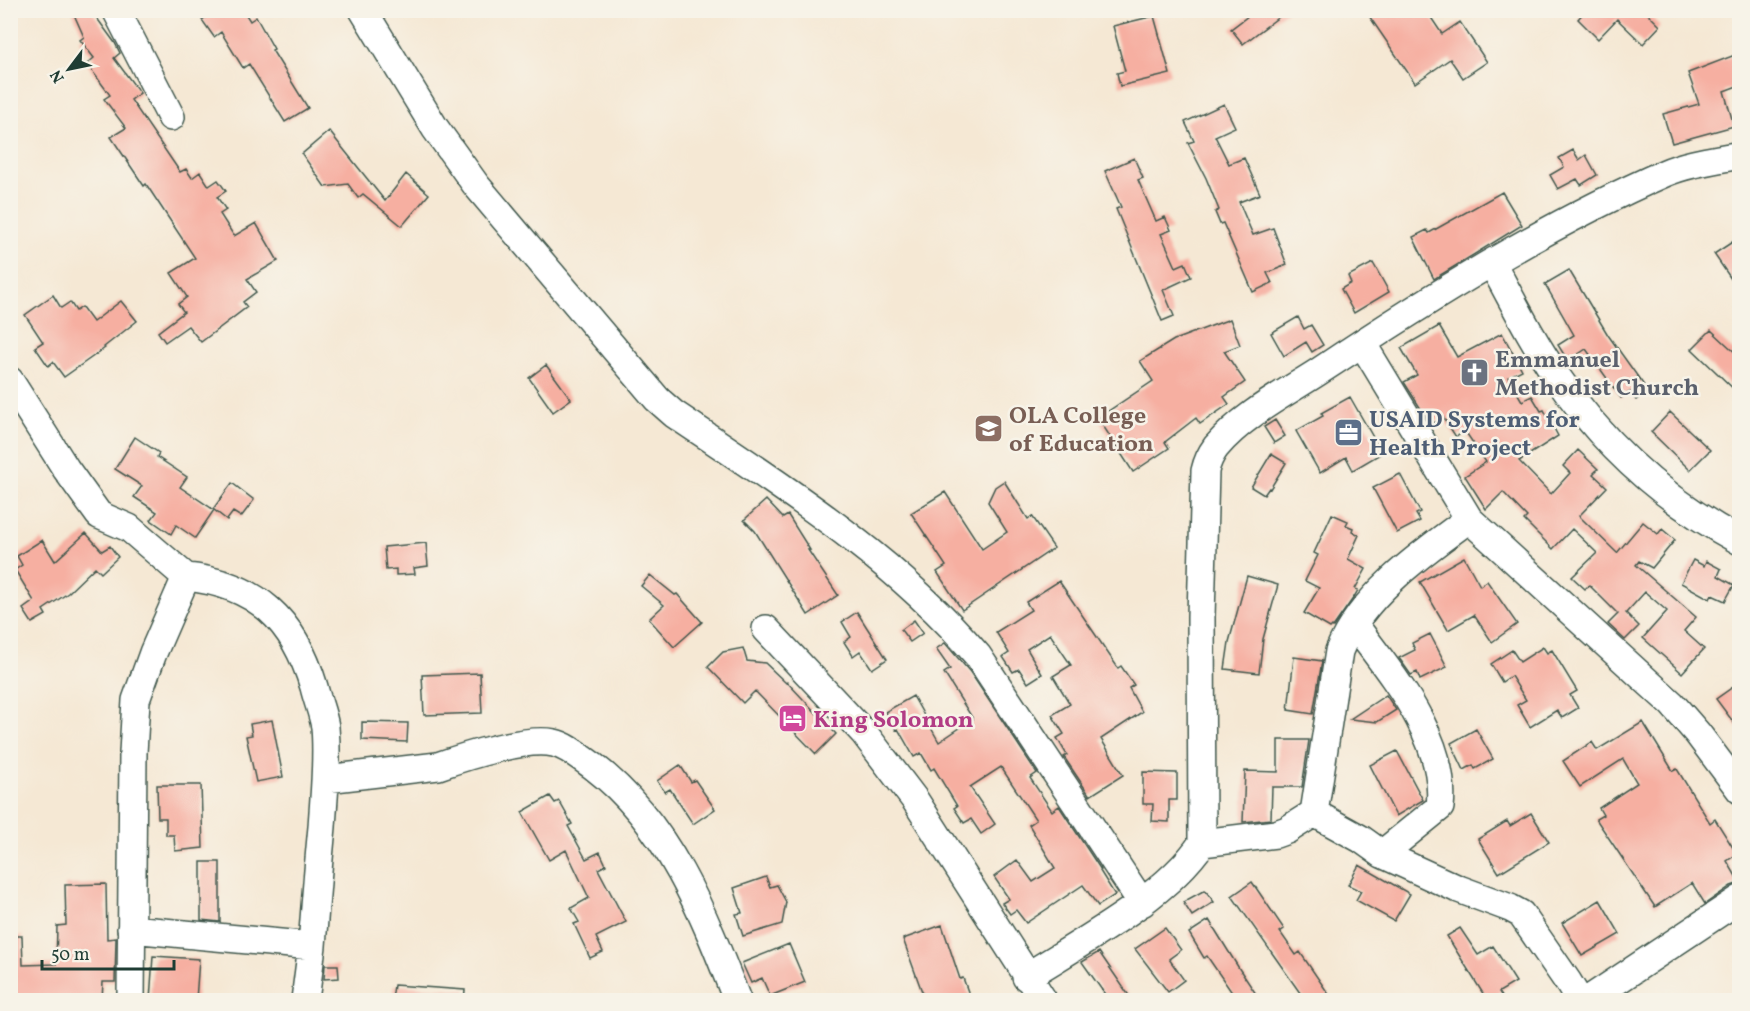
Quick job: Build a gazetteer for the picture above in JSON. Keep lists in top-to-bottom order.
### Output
{
  "places": {
    "church": ["Emmanuel Methodist Church"],
    "school or university": ["OLA College of Education"],
    "office": ["USAID Systems for Health Project"],
    "hotel": ["King Solomon"]
  },
  "scale_bar": "50 m",
  "north": "bottom left"
}
